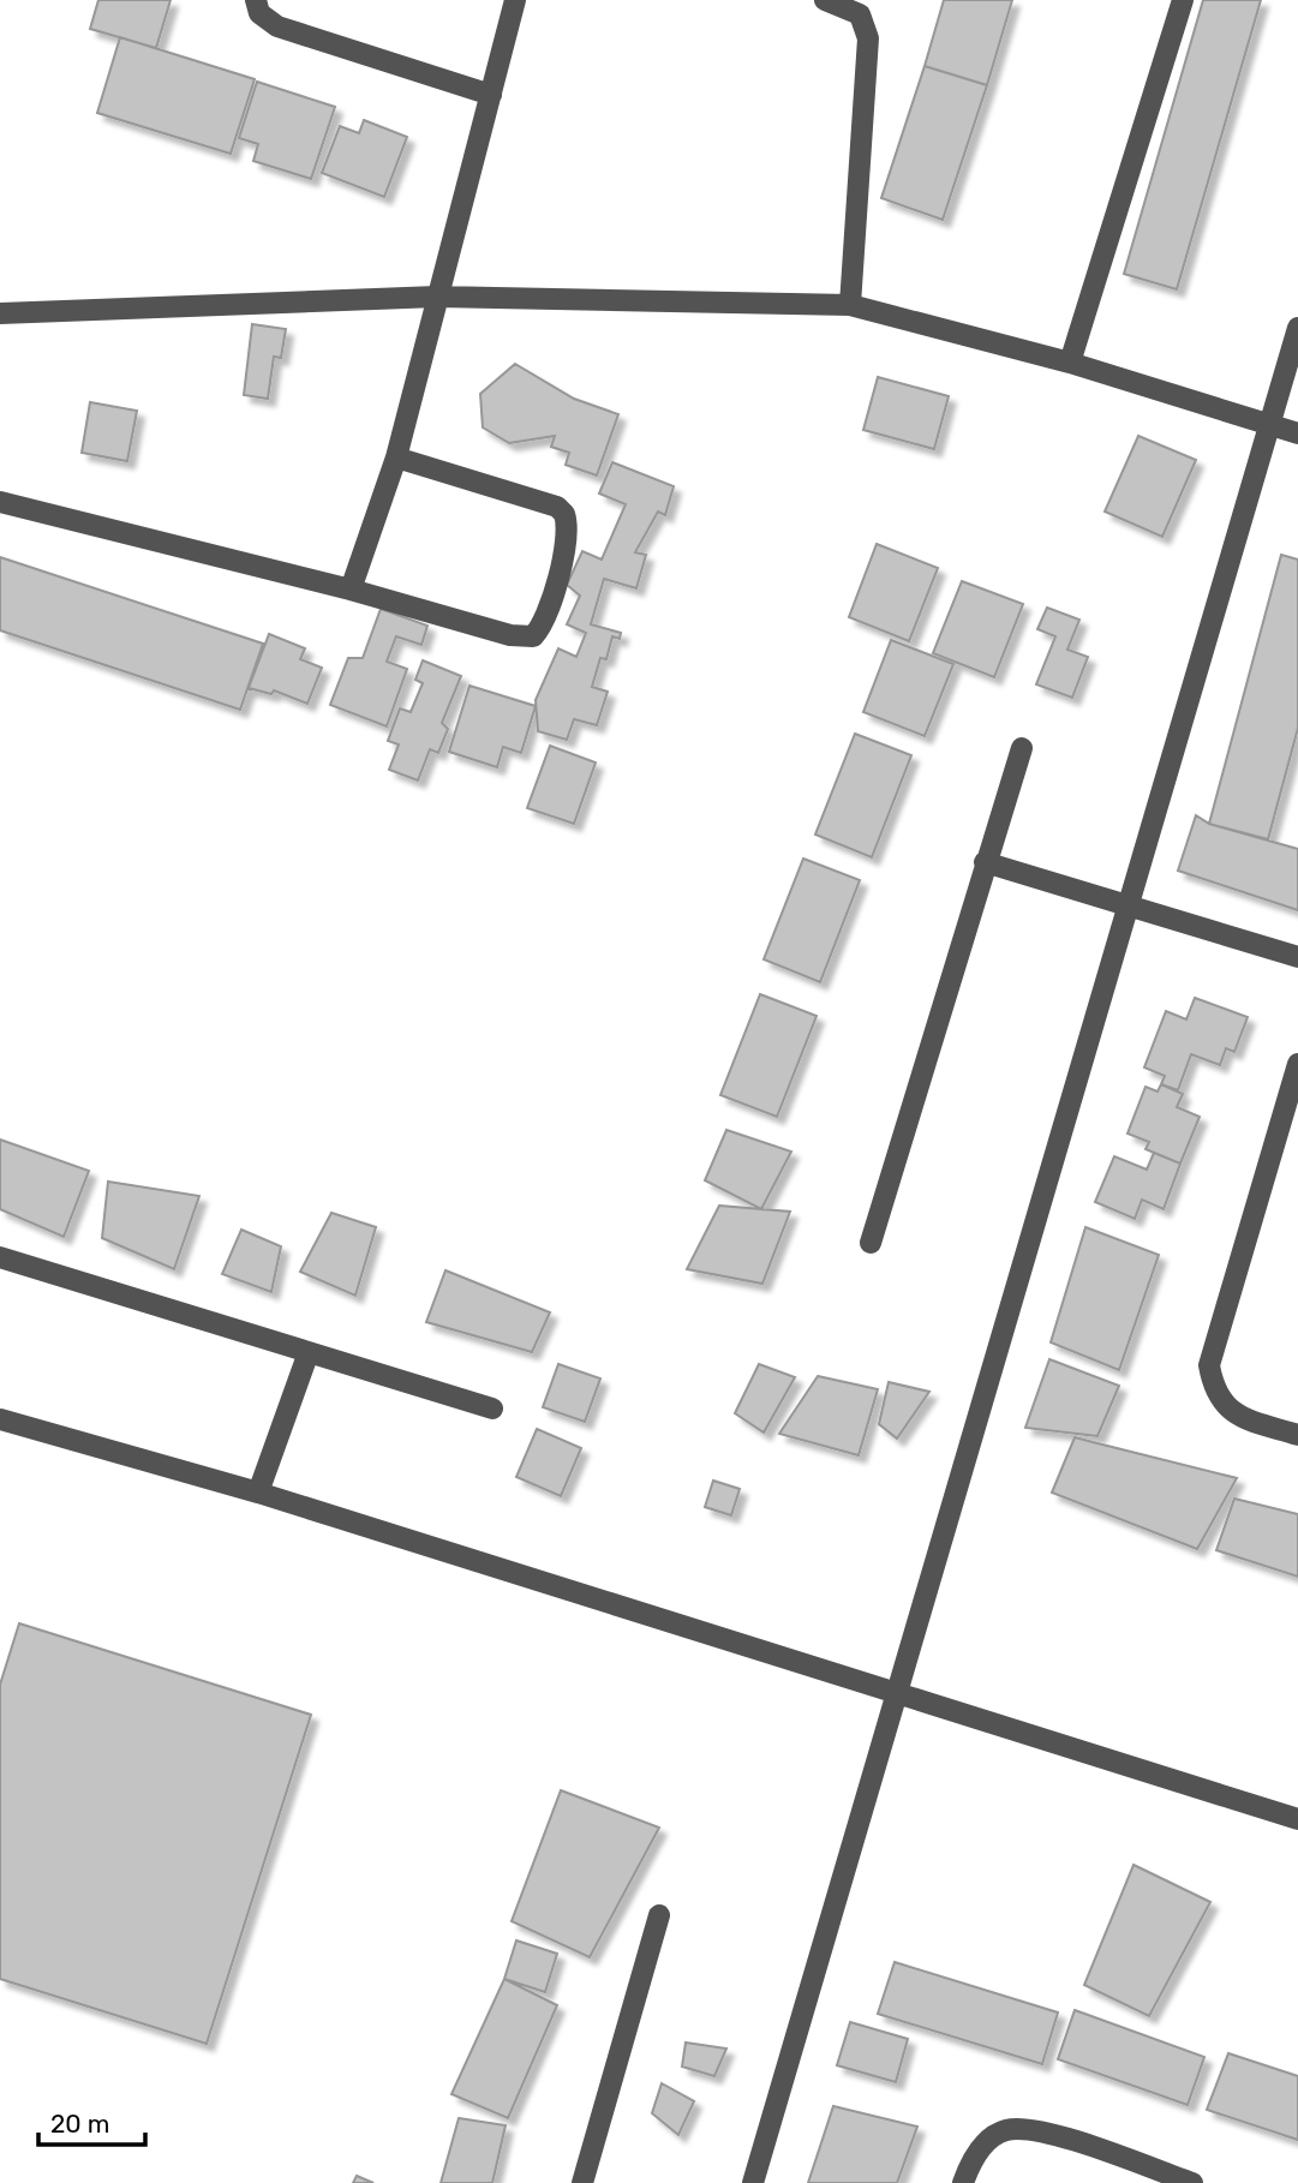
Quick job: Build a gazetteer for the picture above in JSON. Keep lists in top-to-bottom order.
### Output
{
  "scale_bar": "20 m"
}
